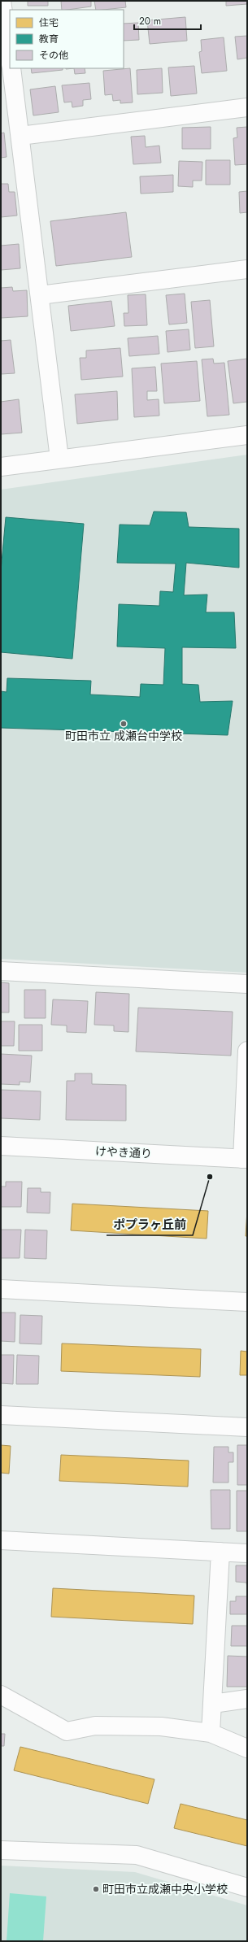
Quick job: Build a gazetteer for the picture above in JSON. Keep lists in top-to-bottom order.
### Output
{
  "streets": {
    "street": ["けやき通り"]
  },
  "places": ["町田市立 成瀬台中学校", "ポプラヶ丘前", "町田市立成瀬中央小学校"],
  "legend": ["住宅", "教育", "その他"],
  "scale_bar": "20 m"
}
